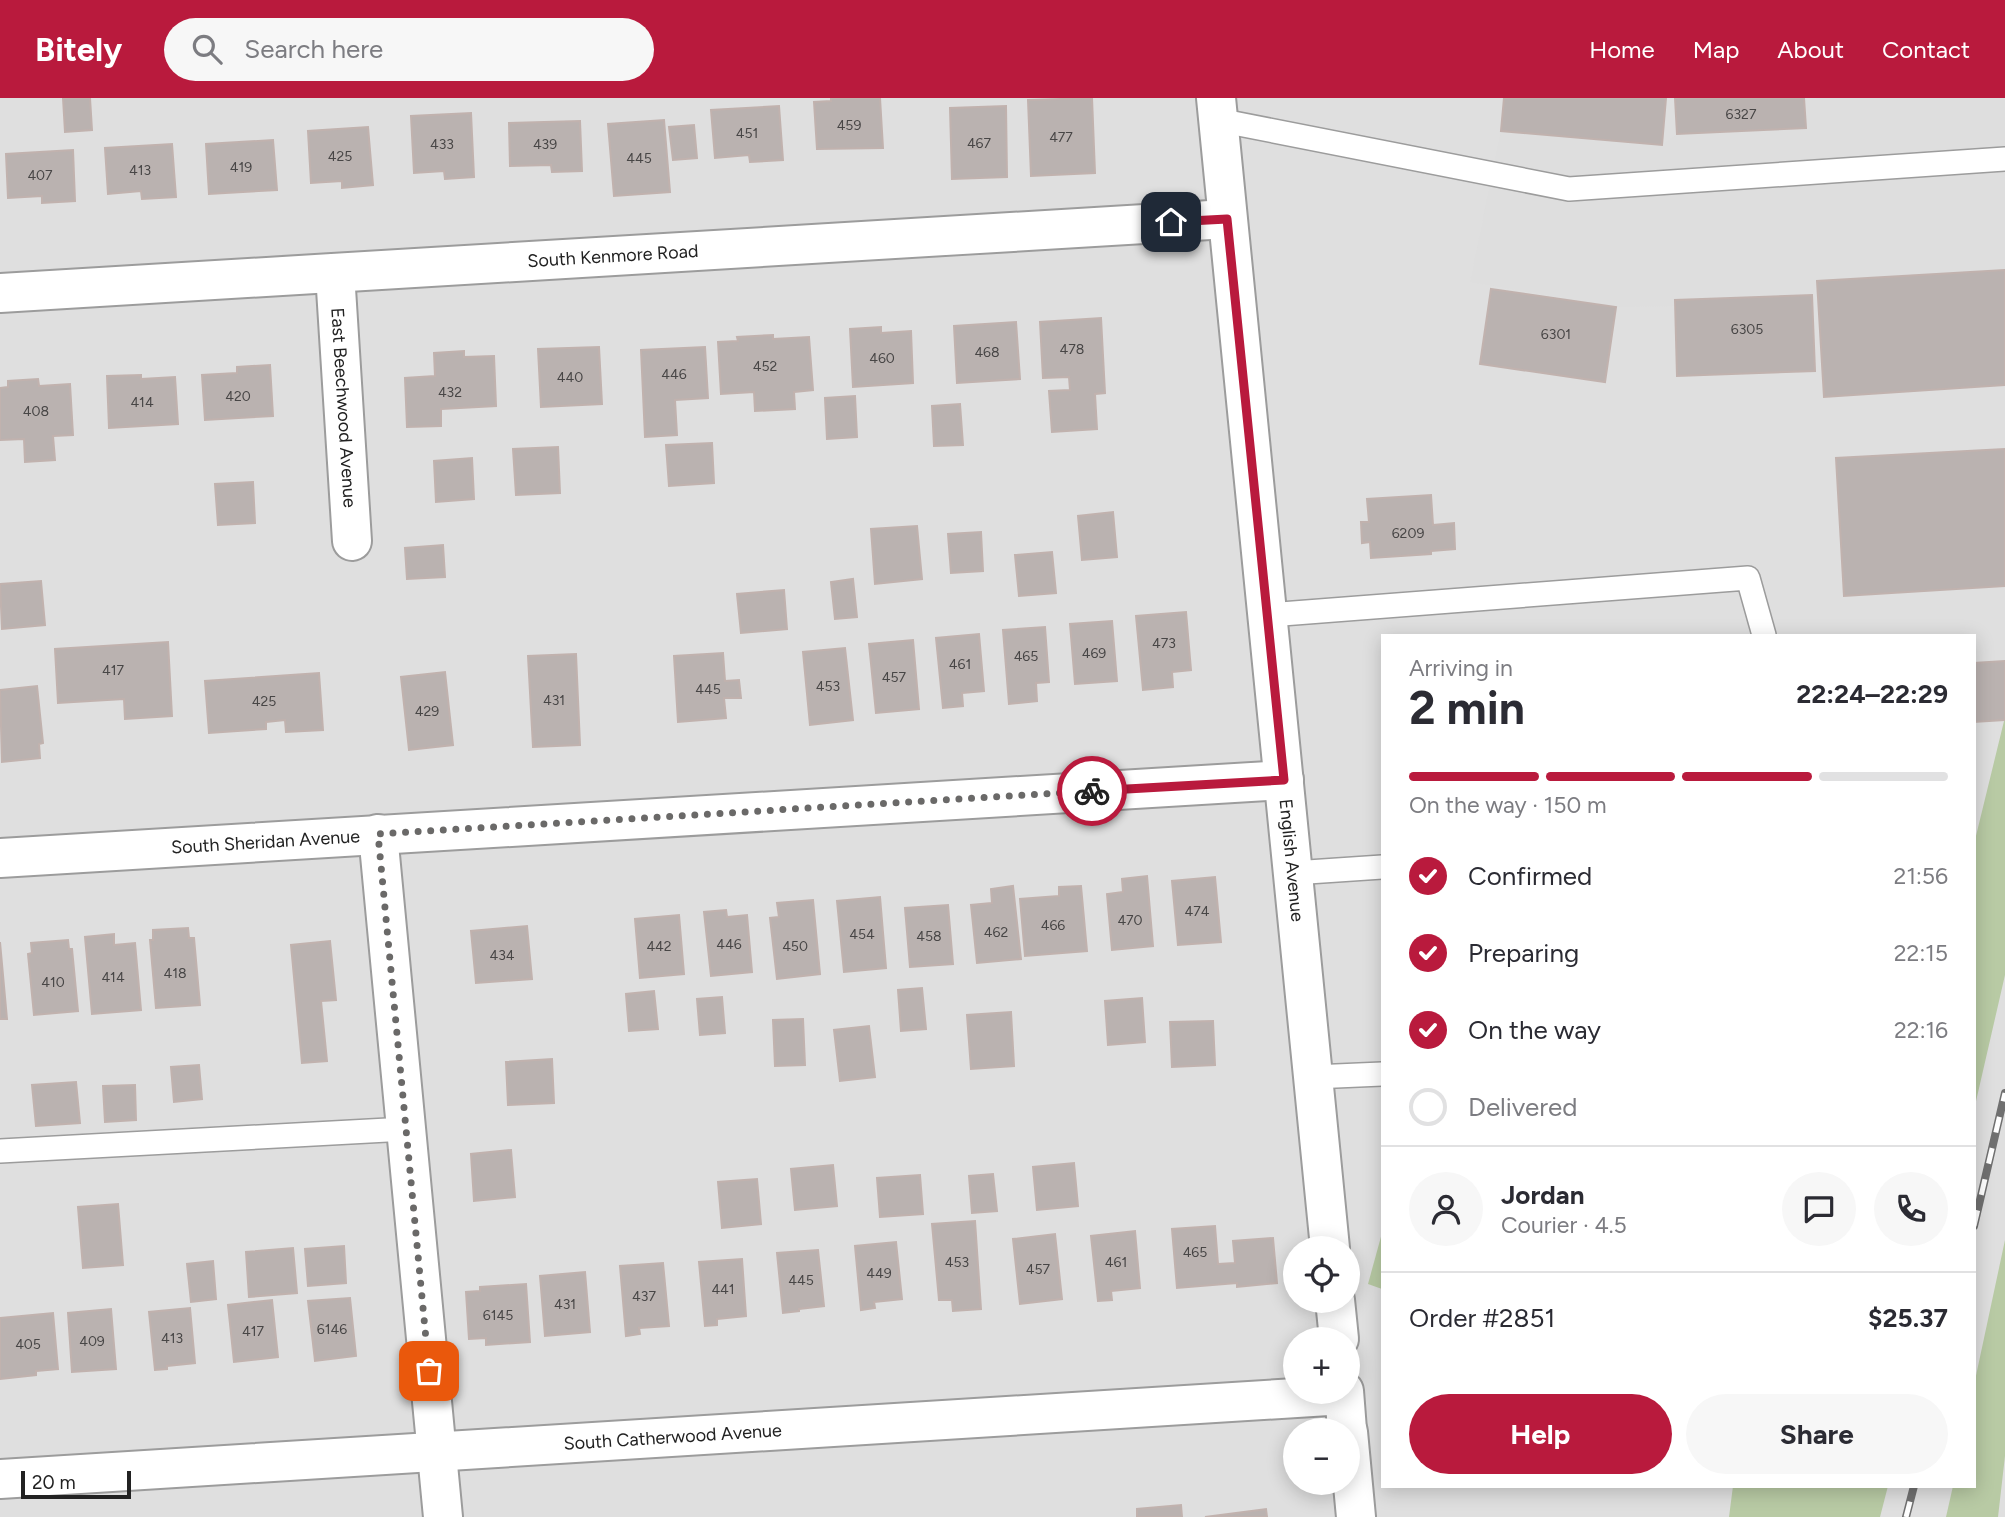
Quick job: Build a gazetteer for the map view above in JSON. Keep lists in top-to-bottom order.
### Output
{
  "streets": {
    "street": [
      "South Kenmore Road",
      "East Beechwood Avenue",
      "South Sheridan Avenue",
      "English Avenue",
      "South Catherwood Avenue"
    ]
  },
  "crossings": [
    ["South Kenmore Road", "East Beechwood Avenue"],
    ["South Kenmore Road", "English Avenue"],
    ["South Sheridan Avenue", "English Avenue"]
  ],
  "house_numbers": [
    "6327",
    "459",
    "451",
    "477",
    "467",
    "433",
    "439",
    "425",
    "445",
    "419",
    "413",
    "407",
    "6305",
    "6301",
    "478",
    "468",
    "460",
    "452",
    "446",
    "440",
    "432",
    "420",
    "414",
    "408",
    "6209",
    "473",
    "469",
    "465",
    "461",
    "417",
    "457",
    "453",
    "445",
    "431",
    "425",
    "429",
    "474",
    "470",
    "466",
    "462",
    "454",
    "458",
    "446",
    "442",
    "450",
    "434",
    "418",
    "414",
    "410",
    "465",
    "453",
    "461",
    "457",
    "449",
    "445",
    "441",
    "437",
    "431",
    "6145",
    "6146",
    "417",
    "413",
    "409",
    "405"
  ],
  "scale_bar": "20 m",
  "page": {
    "header": "Bitely",
    "search": "Search here",
    "nav": [
      "Home",
      "Map",
      "About",
      "Contact"
    ],
    "heading": ["2 min", "Arriving in", "22:24–22:29"],
    "panel": [
      "Jordan",
      "Courier · 4.5",
      "Order #2851",
      "$25.37"
    ],
    "bar": "On the way · 150 m",
    "list": [
      ["Confirmed", "21:56"],
      ["Preparing", "22:15"],
      ["On the way", "22:16"],
      "Delivered"
    ],
    "map_buttons": ["+", "−"],
    "buttons": ["Help", "Share"],
    "scale": "20 m"
  }
}
